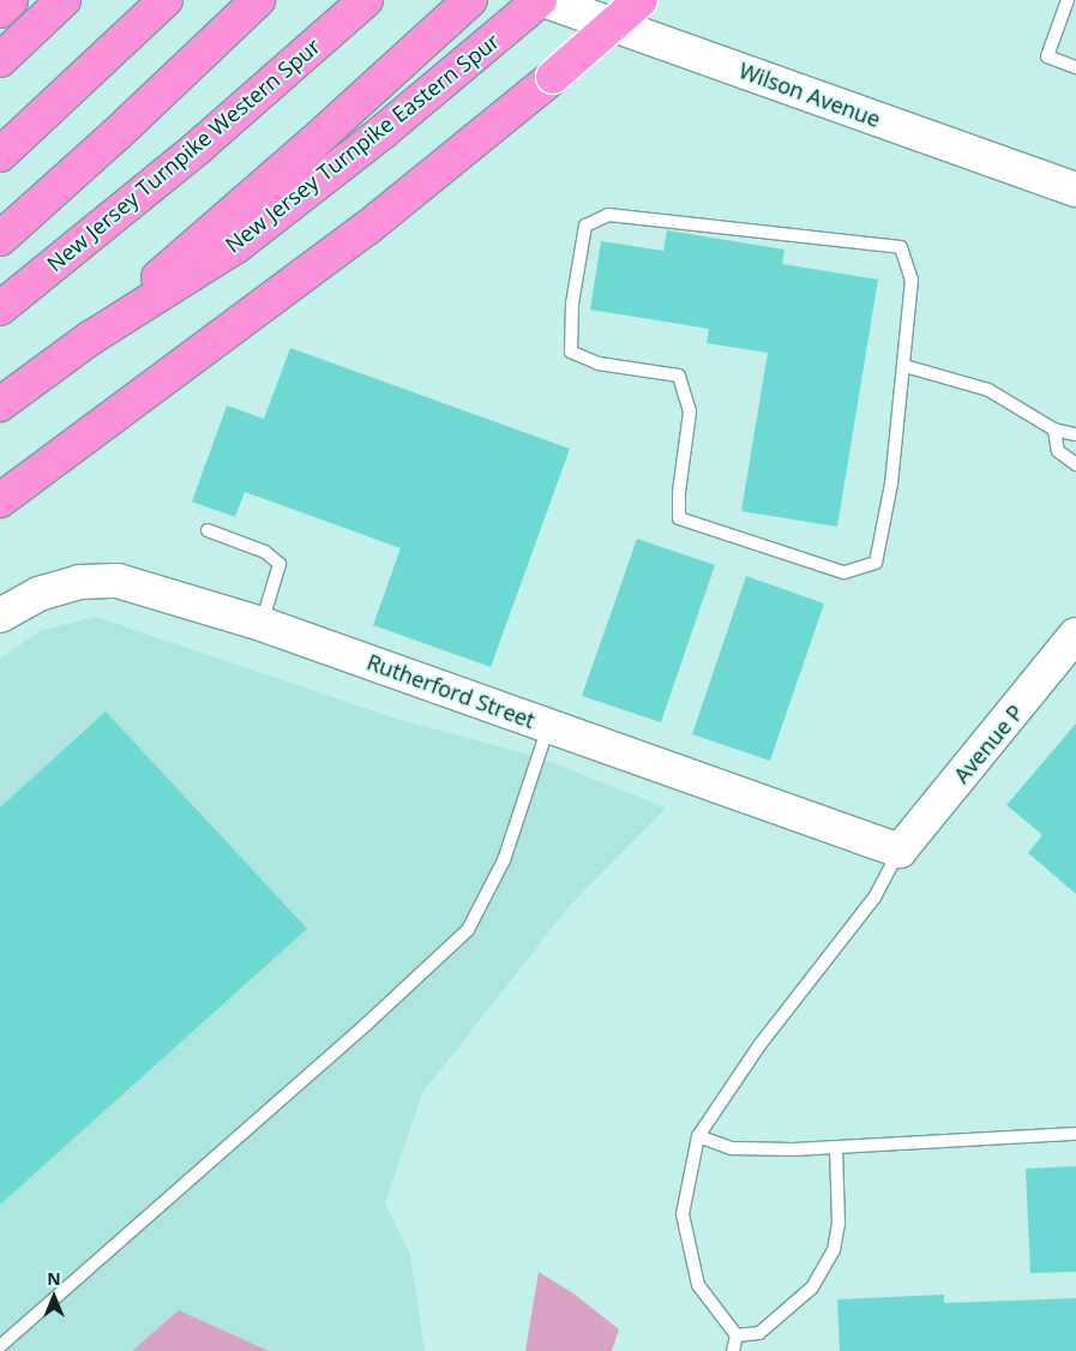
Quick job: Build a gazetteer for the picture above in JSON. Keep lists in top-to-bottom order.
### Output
{
  "streets": {
    "highway": ["New Jersey Turnpike Eastern Spur", "New Jersey Turnpike Western Spur"],
    "street": ["Wilson Avenue", "Rutherford Street", "Avenue P"]
  },
  "crossings": [
    ["Wilson Avenue", "New Jersey Turnpike Eastern Spur"],
    ["Rutherford Street", "Avenue P"]
  ],
  "north": "top"
}
